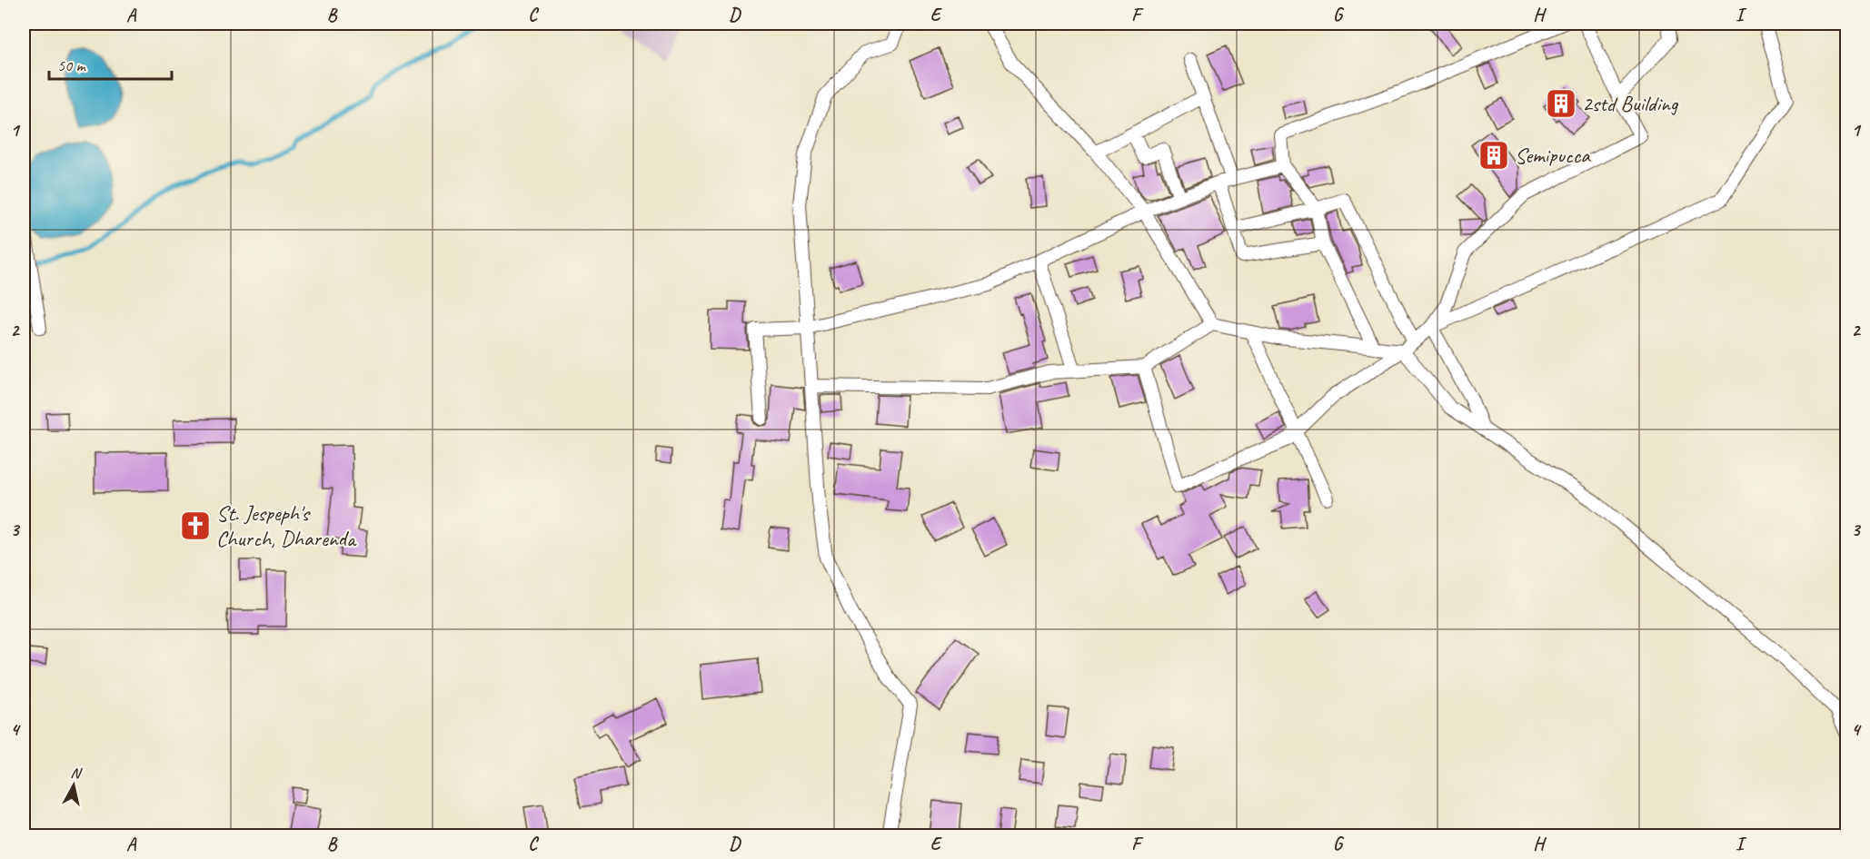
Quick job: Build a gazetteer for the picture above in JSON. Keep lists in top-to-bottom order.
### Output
{
  "places": {
    "building": ["2std Building", "Semipucca"],
    "church": ["St. Jespeph's Church, Dharenda"]
  },
  "scale_bar": "50 m",
  "north": "top",
  "grid": {
    "columns": [
      "A",
      "B",
      "C",
      "D",
      "E",
      "F",
      "G",
      "H",
      "I"
    ],
    "rows": [
      "1",
      "2",
      "3",
      "4"
    ]
  }
}
